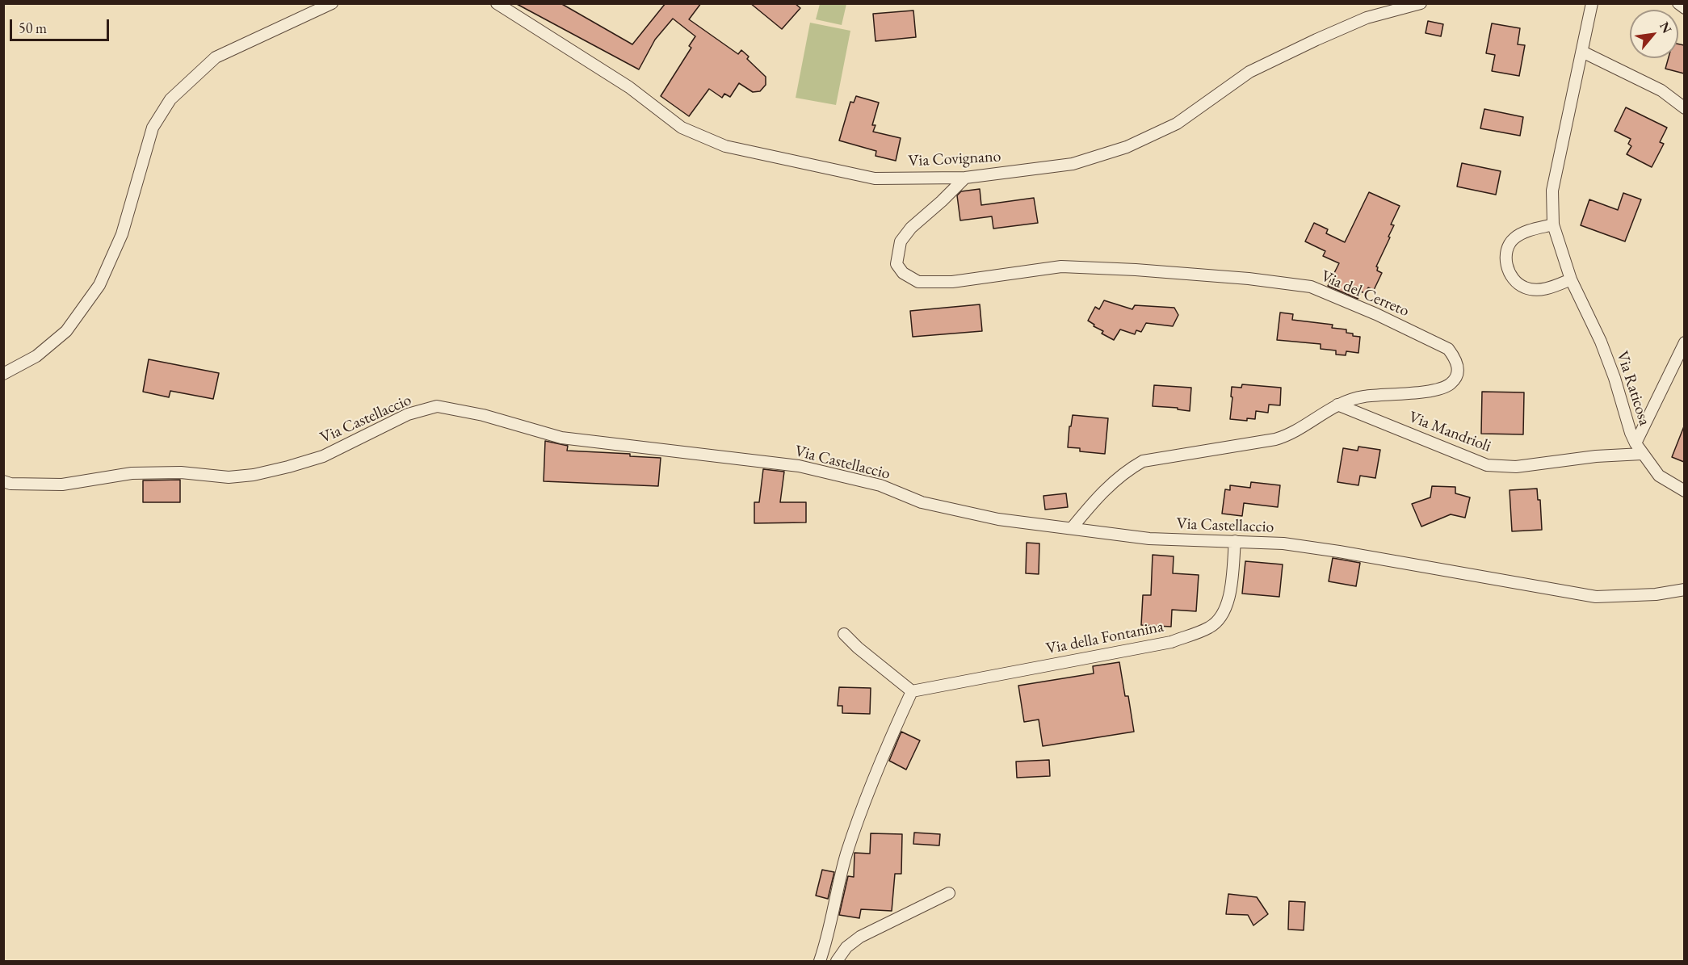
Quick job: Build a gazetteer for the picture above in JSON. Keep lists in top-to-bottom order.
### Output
{
  "streets": {
    "street": [
      "Via Covignano",
      "Via del Cerreto",
      "Via Raticosa",
      "Via Castellaccio",
      "Via Mandrioli",
      "Via della Fontanina"
    ]
  },
  "crossings": [
    ["Via Covignano", "Via del Cerreto"],
    ["Via del Cerreto", "Via Castellaccio"],
    ["Via del Cerreto", "Via Mandrioli"],
    ["Via Raticosa", "Via Mandrioli"],
    ["Via Castellaccio", "Via della Fontanina"]
  ],
  "scale_bar": "50 m",
  "north": "top right"
}
